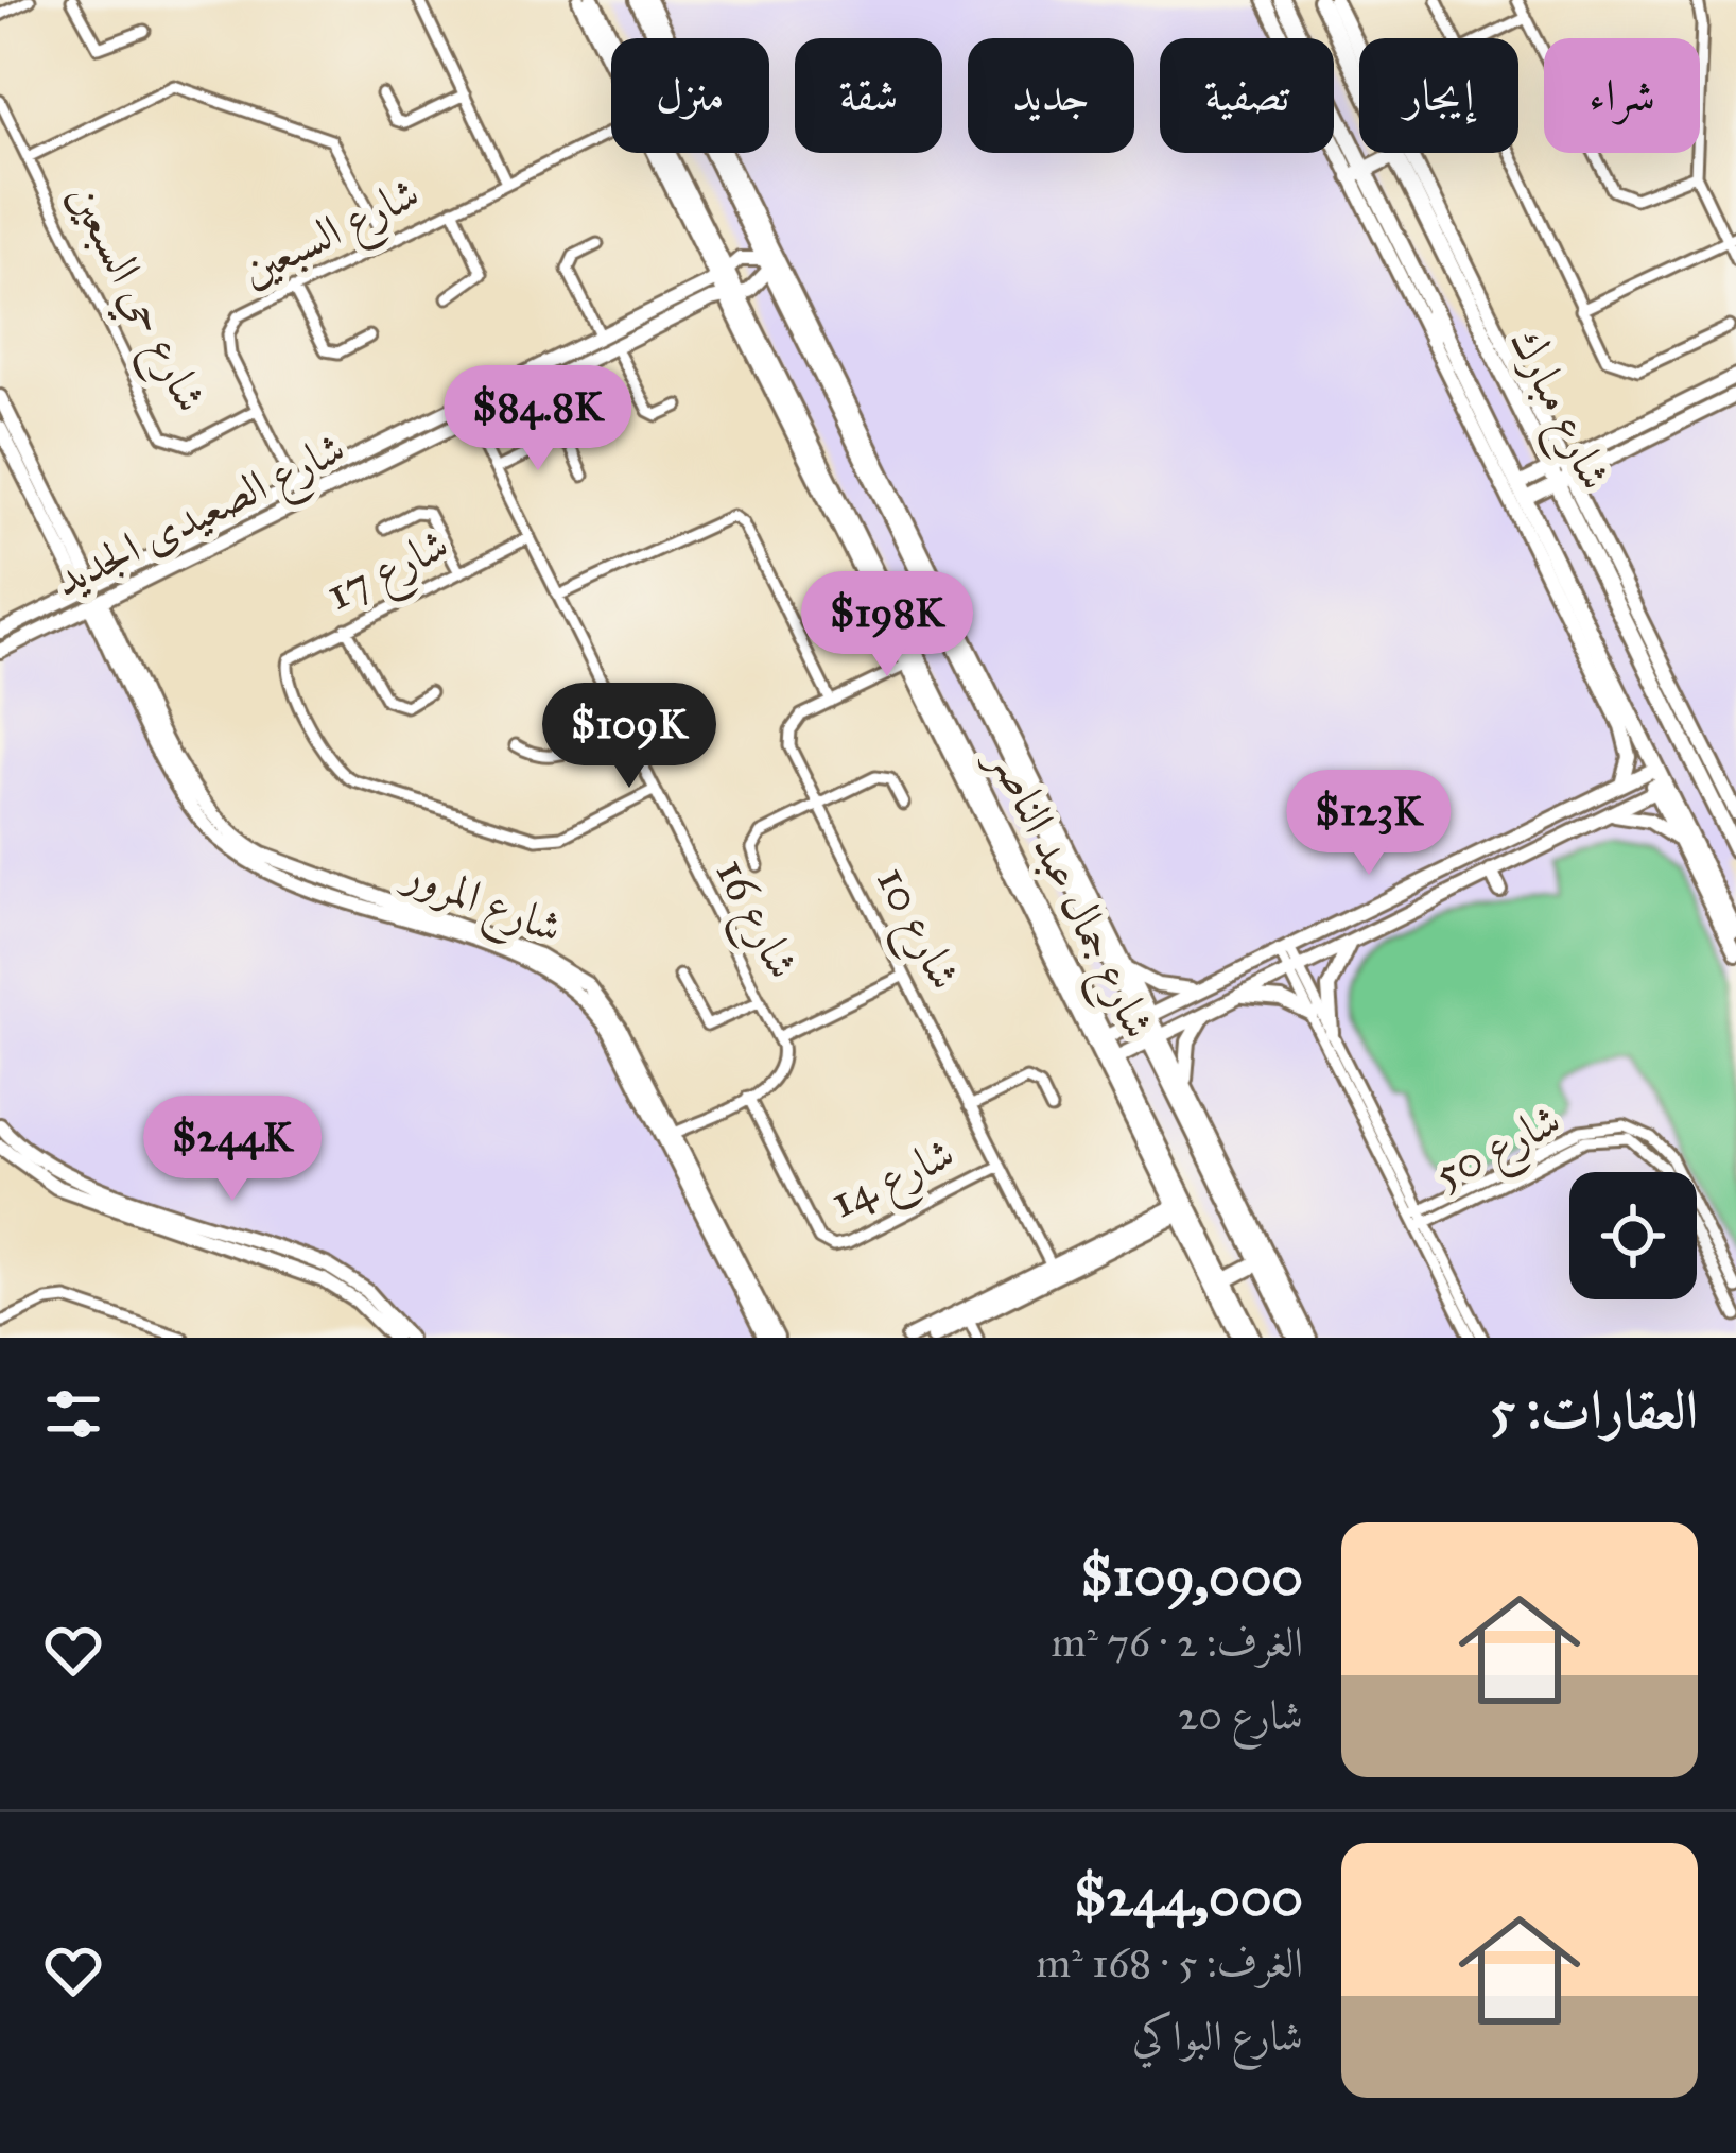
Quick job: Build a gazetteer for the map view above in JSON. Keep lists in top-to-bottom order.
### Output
{
  "streets": {
    "main road": [
      "شارع مبارك",
      "شارع الصعيدى الجديد",
      "شارع جمال عبد الناصر",
      "شارع المرور"
    ],
    "street": [
      "شارع السبعين",
      "شارع حي السبعين",
      "شارع 17",
      "شارع 16",
      "شارع 10",
      "شارع 50",
      "شارع 14"
    ]
  },
  "crossings": [
    ["شارع السبعين", "شارع حي السبعين"],
    ["شارع السبعين", "شارع الصعيدى الجديد"],
    ["شارع الصعيدى الجديد", "شارع جمال عبد الناصر"],
    ["شارع الصعيدى الجديد", "شارع المرور"],
    ["شارع الصعيدى الجديد", "شارع 16"],
    ["شارع 17", "شارع 16"],
    ["شارع 16", "شارع 14"],
    ["شارع 10", "شارع 14"]
  ],
  "page": {
    "chip": [
      "شراء",
      "إيجار",
      "تصفية",
      "جديد",
      "شقة",
      "منزل"
    ],
    "price": [
      "$84.8K",
      "$198K",
      "$109K",
      "$123K",
      "$244K"
    ],
    "heading": "العقارات: 5",
    "list": [
      {
        "name": "$109,000",
        "note": "الغرف: 2 · 76 m² · شارع 20"
      },
      {
        "name": "$244,000",
        "note": "الغرف: 5 · 168 m² · شارع البواكي"
      }
    ]
  }
}
